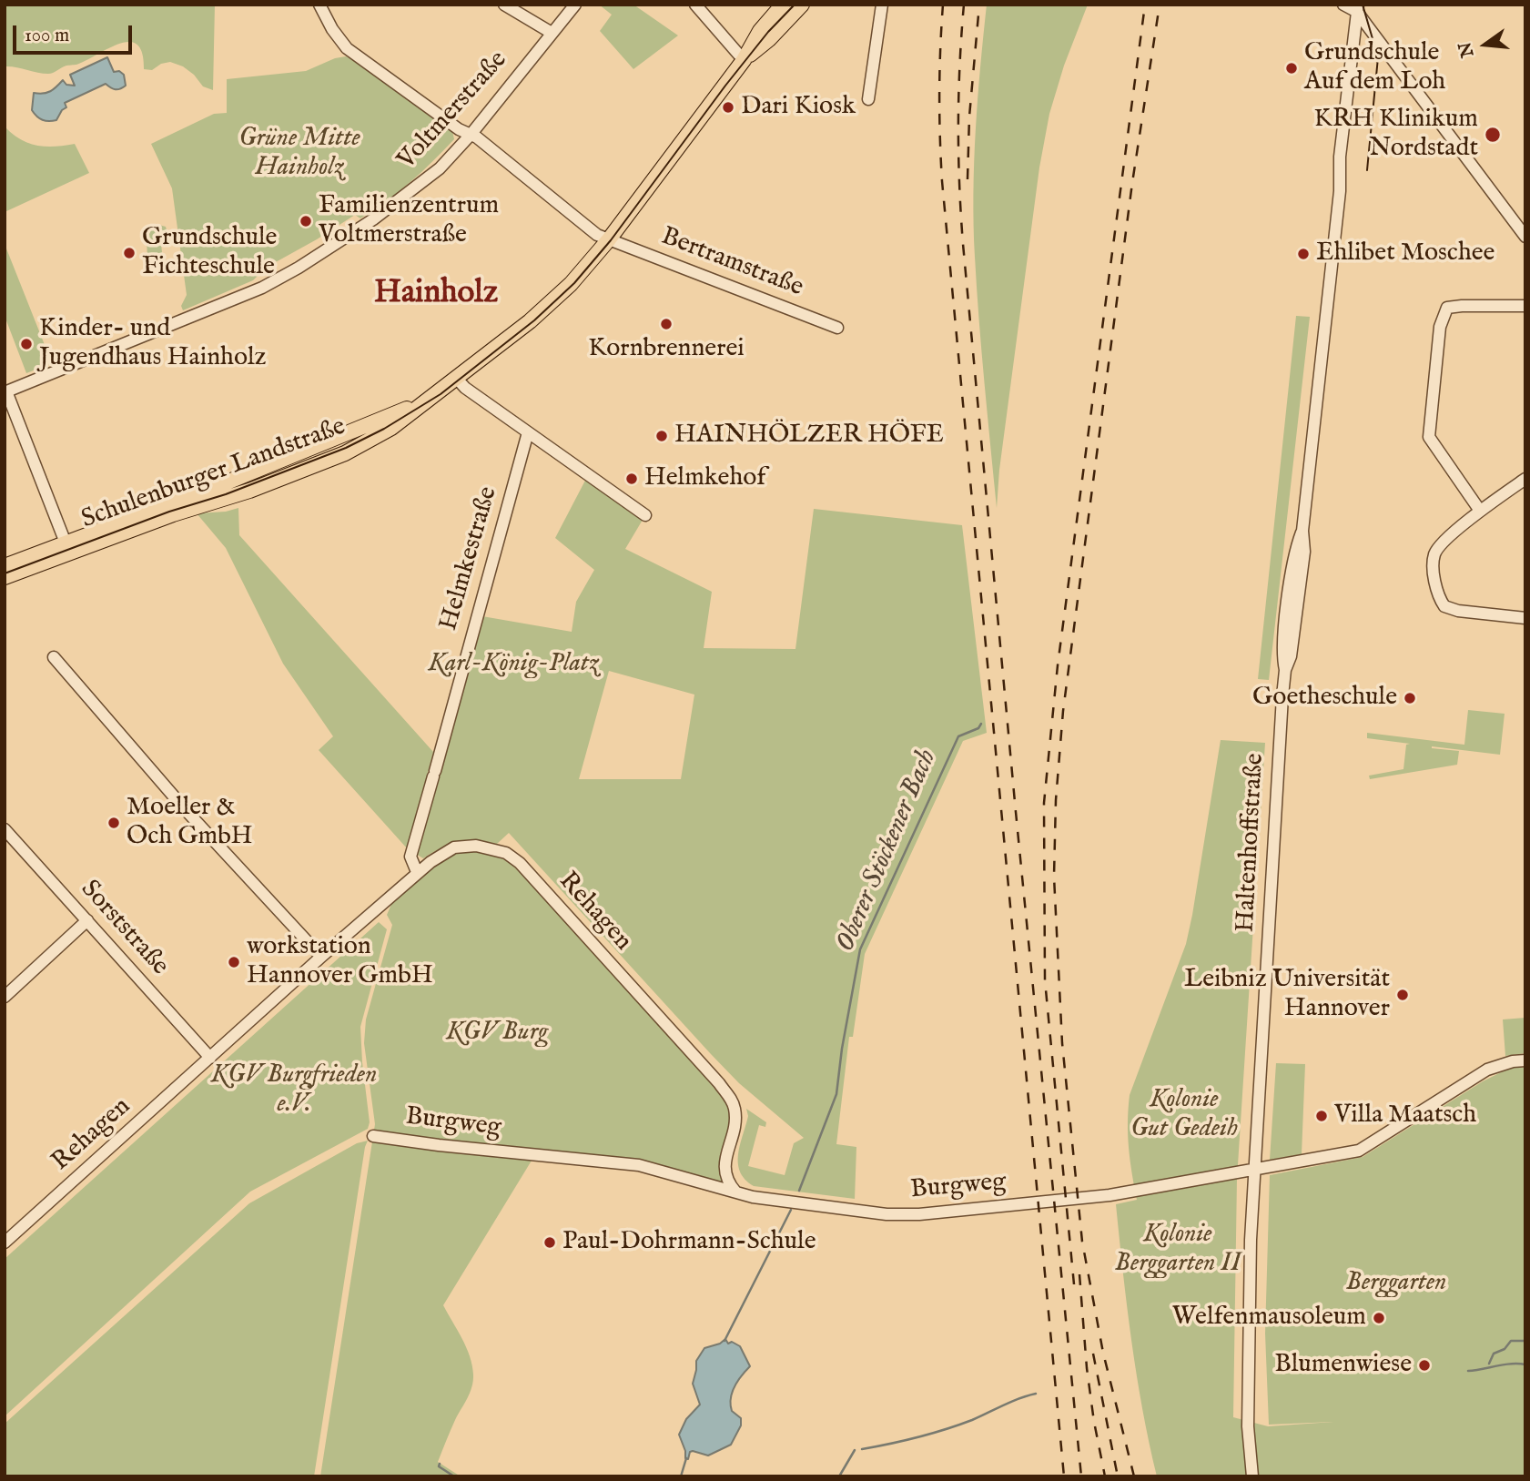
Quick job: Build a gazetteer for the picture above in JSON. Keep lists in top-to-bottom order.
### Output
{
  "streets": {
    "main road": ["Schulenburger Landstraße"],
    "street": [
      "Voltmerstraße",
      "Bertramstraße",
      "Helmkestraße",
      "Haltenhoffstraße",
      "Rehagen",
      "Sorststraße",
      "Burgweg"
    ]
  },
  "crossings": [
    ["Voltmerstraße", "Bertramstraße"],
    ["Bertramstraße", "Schulenburger Landstraße"],
    ["Helmkestraße", "Rehagen"],
    ["Haltenhoffstraße", "Burgweg"],
    ["Rehagen", "Sorststraße"],
    ["Rehagen", "Burgweg"]
  ],
  "districts": ["Hainholz"],
  "water": ["Oberer Stöckener Bach"],
  "parks": [
    "Grüne Mitte Hainholz",
    "Karl-König-Platz",
    "KGV Burg",
    "KGV Burgfrieden e.V.",
    "Kolonie Gut Gedeih",
    "Kolonie Berggarten II",
    "Berggarten"
  ],
  "places": [
    "Grundschule Auf dem Loh",
    "Dari Kiosk",
    "KRH Klinikum Nordstadt",
    "Familienzentrum Voltmerstraße",
    "Grundschule Fichteschule",
    "Ehlibet Moschee",
    "Kornbrennerei",
    "Kinder- und Jugendhaus Hainholz",
    "HAINHÖLZER HÖFE",
    "Helmkehof",
    "Goetheschule",
    "Moeller & Och GmbH",
    "workstation Hannover GmbH",
    "Leibniz Universität Hannover",
    "Villa Maatsch",
    "Paul-Dohrmann-Schule",
    "Welfenmausoleum",
    "Blumenwiese"
  ],
  "scale_bar": "100 m",
  "north": "left"
}
